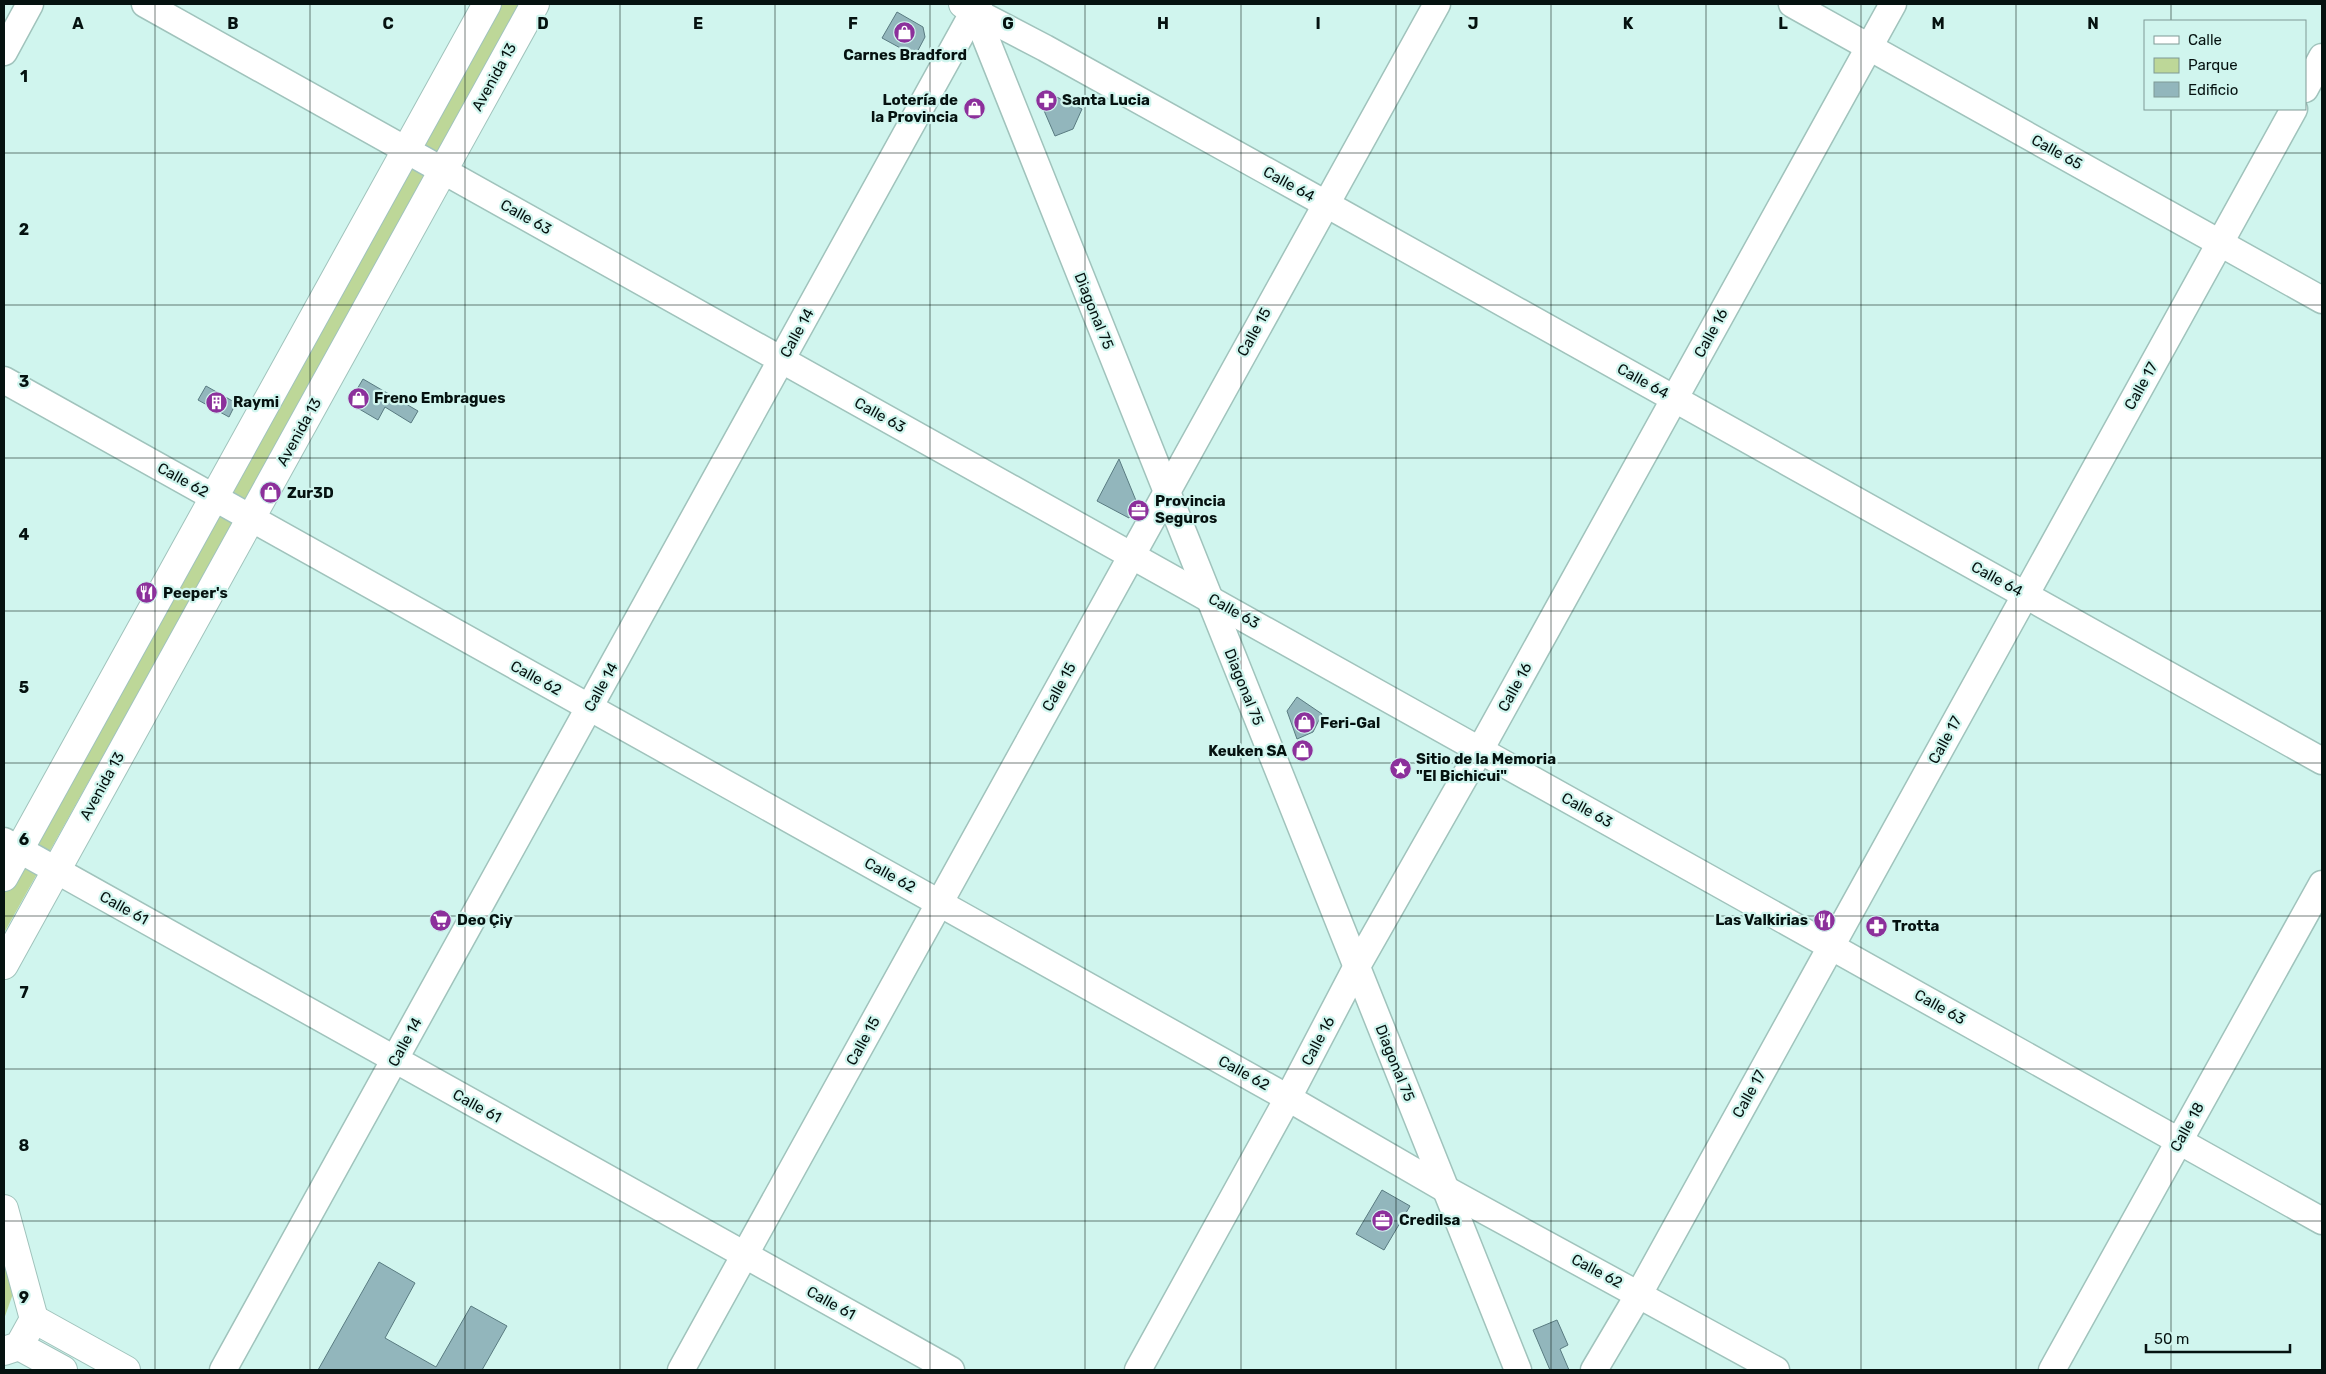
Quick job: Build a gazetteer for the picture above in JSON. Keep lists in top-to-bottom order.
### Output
{
  "streets": {
    "main road": ["Avenida 13"],
    "street": [
      "Calle 65",
      "Calle 64",
      "Calle 63",
      "Diagonal 75",
      "Calle 15",
      "Calle 14",
      "Calle 16",
      "Calle 17",
      "Calle 62",
      "Calle 61",
      "Calle 18"
    ]
  },
  "crossings": [
    ["Avenida 13", "Calle 63"],
    ["Avenida 13", "Calle 62"],
    ["Avenida 13", "Calle 61"],
    ["Calle 65", "Calle 16"],
    ["Calle 65", "Calle 17"],
    ["Calle 64", "Diagonal 75"],
    ["Calle 64", "Calle 15"],
    ["Calle 64", "Calle 14"],
    ["Calle 64", "Calle 16"],
    ["Calle 64", "Calle 17"],
    ["Calle 63", "Diagonal 75"],
    ["Calle 63", "Calle 15"],
    ["Calle 63", "Calle 14"],
    ["Calle 63", "Calle 16"],
    ["Calle 63", "Calle 17"],
    ["Calle 63", "Calle 18"],
    ["Diagonal 75", "Calle 15"],
    ["Diagonal 75", "Calle 14"],
    ["Diagonal 75", "Calle 16"],
    ["Diagonal 75", "Calle 62"],
    ["Calle 15", "Calle 62"],
    ["Calle 15", "Calle 61"],
    ["Calle 14", "Calle 62"],
    ["Calle 14", "Calle 61"],
    ["Calle 16", "Calle 62"],
    ["Calle 17", "Calle 62"]
  ],
  "places": {
    "shop": [
      "Carnes Bradford",
      "Lotería de la Provincia",
      "Freno Embragues",
      "Zur3D",
      "Feri-Gal",
      "Keuken SA"
    ],
    "pharmacy": ["Santa Lucia", "Trotta"],
    "building": ["Raymi"],
    "office": ["Provincia Seguros", "Credilsa"],
    "restaurant": ["Peeper's", "Las Valkirias"],
    "place": ["Sitio de la Memoria \"El Bichicui\""],
    "supermarket": ["Deo Çiy"]
  },
  "legend": ["Calle", "Parque", "Edificio"],
  "scale_bar": "50 m",
  "grid": {
    "columns": [
      "A",
      "B",
      "C",
      "D",
      "E",
      "F",
      "G",
      "H",
      "I",
      "J",
      "K",
      "L",
      "M",
      "N"
    ],
    "rows": [
      "1",
      "2",
      "3",
      "4",
      "5",
      "6",
      "7",
      "8",
      "9"
    ]
  }
}
